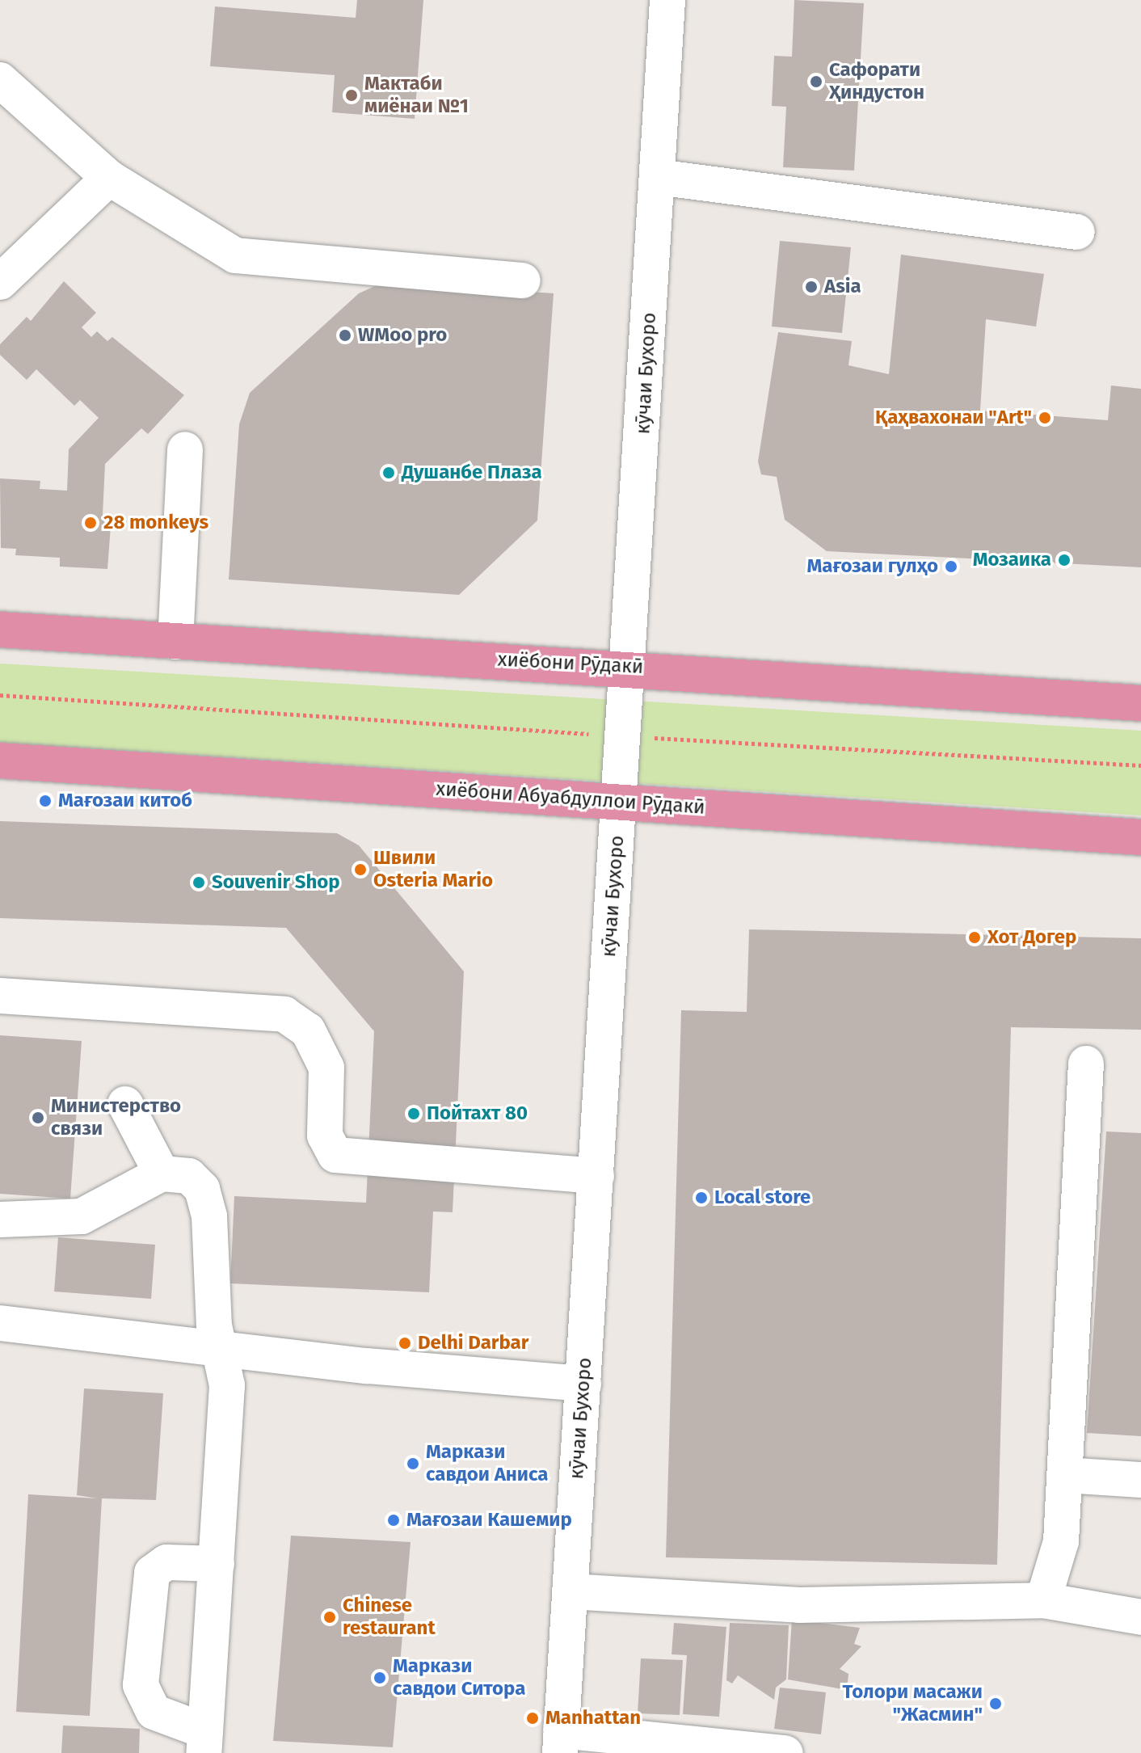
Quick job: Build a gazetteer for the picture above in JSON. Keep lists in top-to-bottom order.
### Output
{
  "streets": {
    "highway": ["хиёбони Рӯдакӣ", "хиёбони Абуабдуллои Рӯдакӣ"],
    "street": ["кӯчаи Бухоро"]
  },
  "crossings": [
    ["кӯчаи Бухоро", "хиёбони Рӯдакӣ"],
    ["кӯчаи Бухоро", "хиёбони Абуабдуллои Рӯдакӣ"]
  ],
  "places": [
    "Сафорати Ҳиндустон",
    "Мактаби миёнаи №1",
    "Asia",
    "WMoo pro",
    "Қаҳвахонаи \"Art\"",
    "Душанбе Плаза",
    "28 monkeys",
    "Мозаика",
    "Мағозаи гулҳо",
    "Мағозаи китоб",
    "Швили Osteria Mario",
    "Souvenir Shop",
    "Хот Догер",
    "Пойтахт 80",
    "Министерство связи",
    "Local store",
    "Delhi Darbar",
    "Маркази савдои Аниса",
    "Мағозаи Кашемир",
    "Chinese restaurant",
    "Маркази савдои Ситора",
    "Толори масажи \"Жасмин\"",
    "Manhattan"
  ]
}
